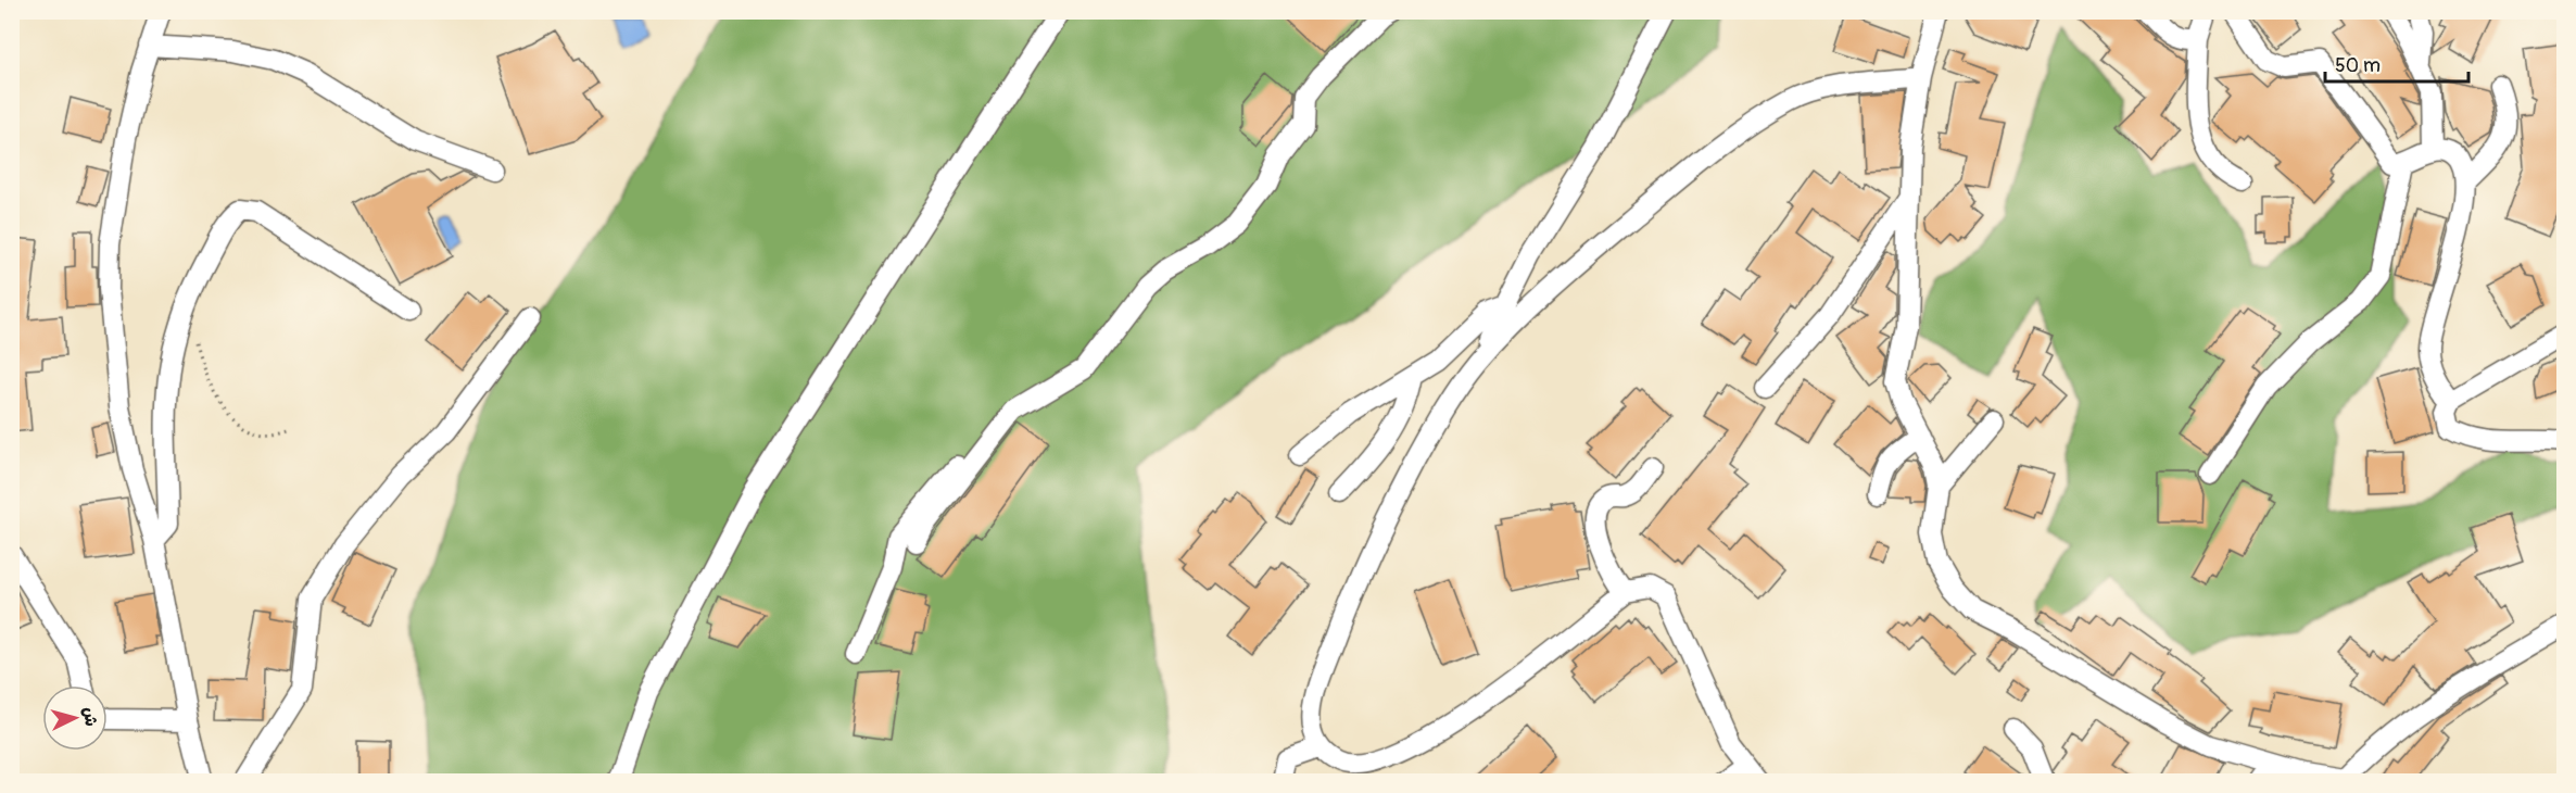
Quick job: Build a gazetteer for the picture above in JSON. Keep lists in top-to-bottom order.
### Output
{
  "scale_bar": "50 m",
  "north": "right"
}
